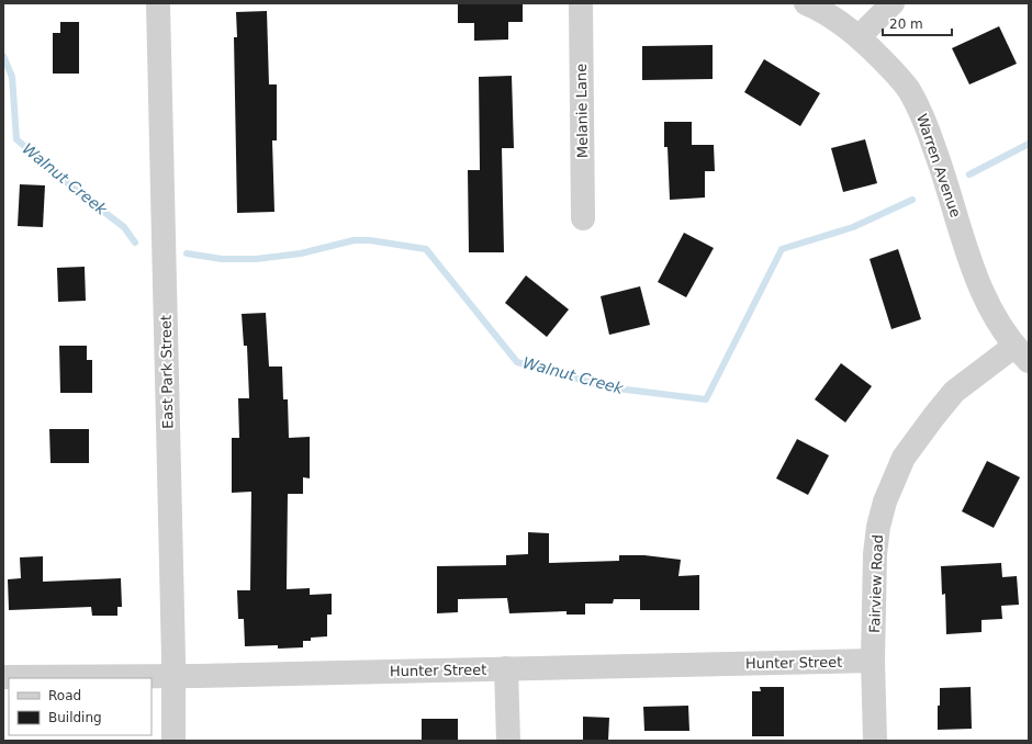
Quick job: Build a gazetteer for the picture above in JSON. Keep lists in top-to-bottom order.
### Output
{
  "streets": {
    "street": [
      "Melanie Lane",
      "Warren Avenue",
      "East Park Street",
      "Fairview Road",
      "Hunter Street"
    ]
  },
  "crossings": [
    ["Warren Avenue", "Fairview Road"],
    ["East Park Street", "Hunter Street"],
    ["Fairview Road", "Hunter Street"]
  ],
  "water": ["Walnut Creek"],
  "legend": ["Road", "Building"],
  "scale_bar": "20 m"
}
